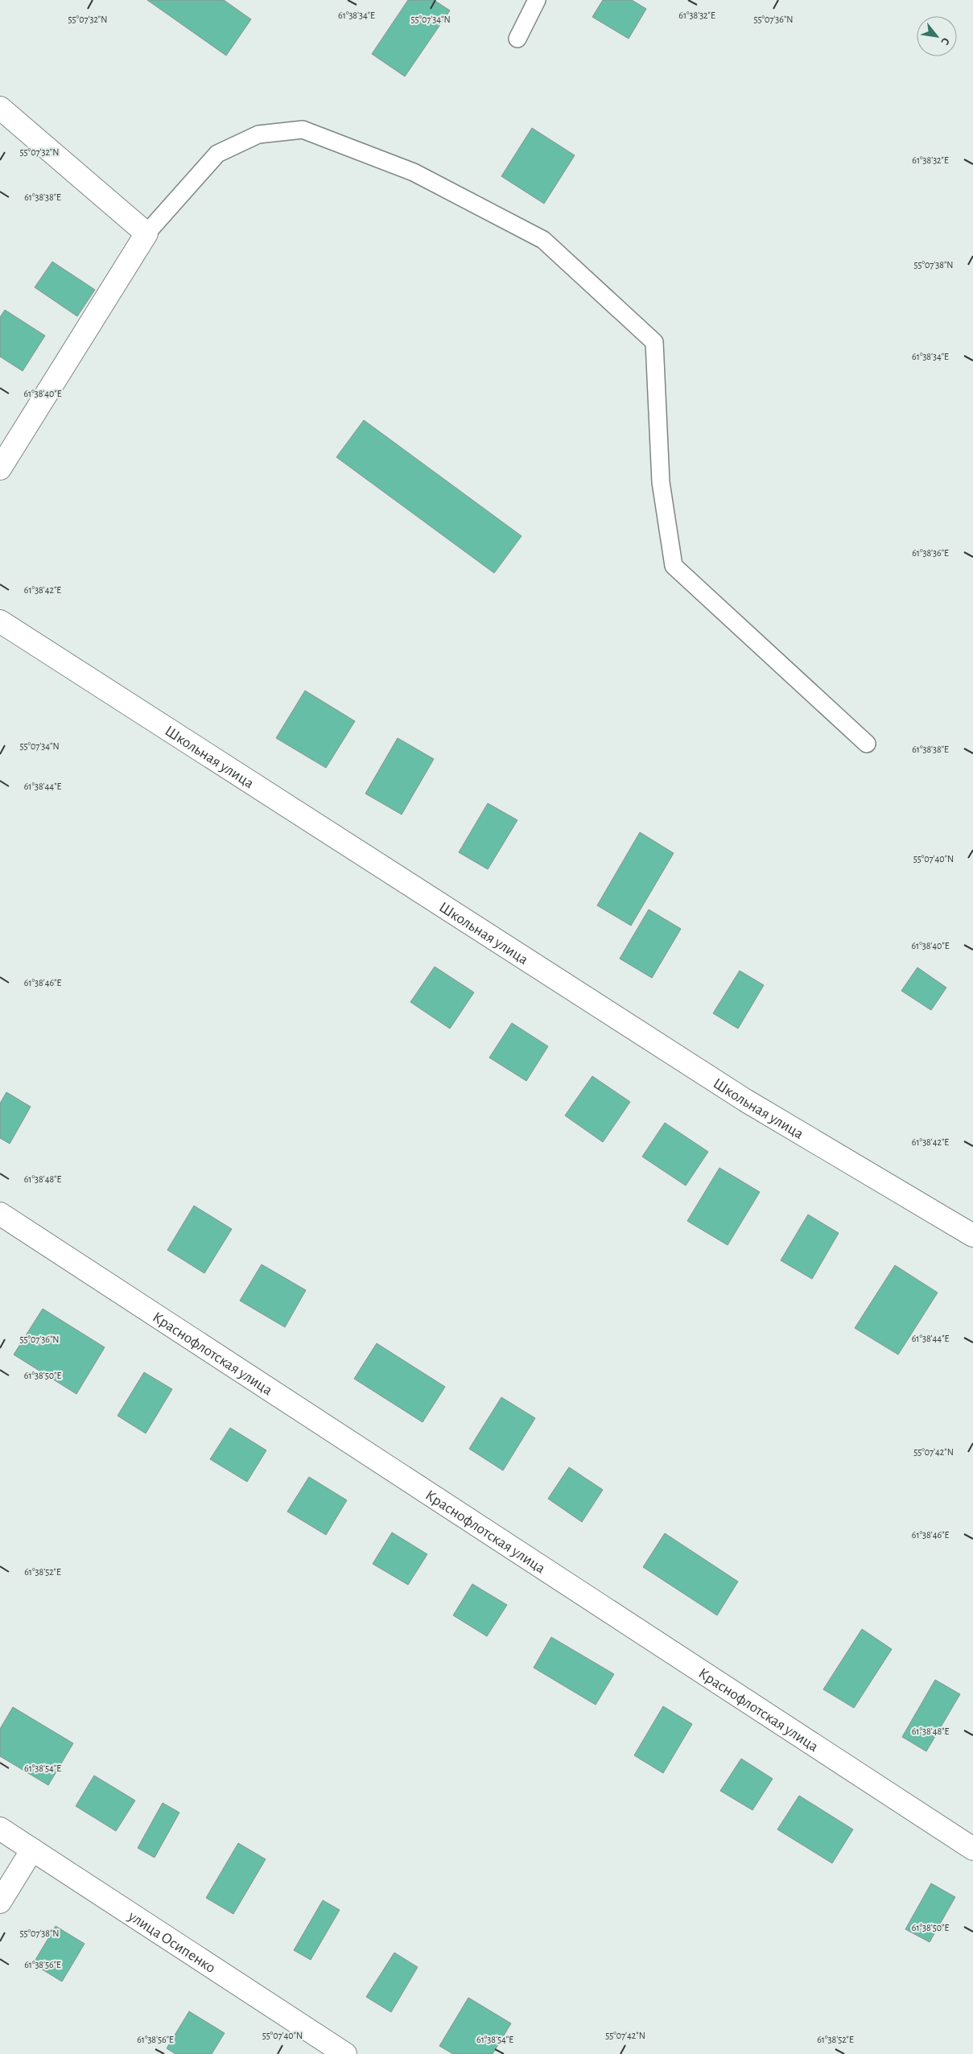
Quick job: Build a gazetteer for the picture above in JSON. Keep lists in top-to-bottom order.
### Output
{
  "streets": {
    "street": ["Школьная улица", "Краснофлотская улица", "улица Осипенко"]
  },
  "north": "bottom right",
  "coordinates": [
    "61°38'32\"E",
    "61°38'34\"E",
    "55°07'32\"N",
    "55°07'34\"N",
    "55°07'36\"N",
    "61°38'38\"E",
    "55°07'38\"N",
    "61°38'40\"E",
    "61°38'36\"E",
    "61°38'42\"E",
    "61°38'44\"E",
    "55°07'40\"N",
    "61°38'46\"E",
    "61°38'48\"E",
    "61°38'50\"E",
    "55°07'42\"N",
    "61°38'52\"E",
    "61°38'54\"E",
    "61°38'56\"E"
  ]
}
